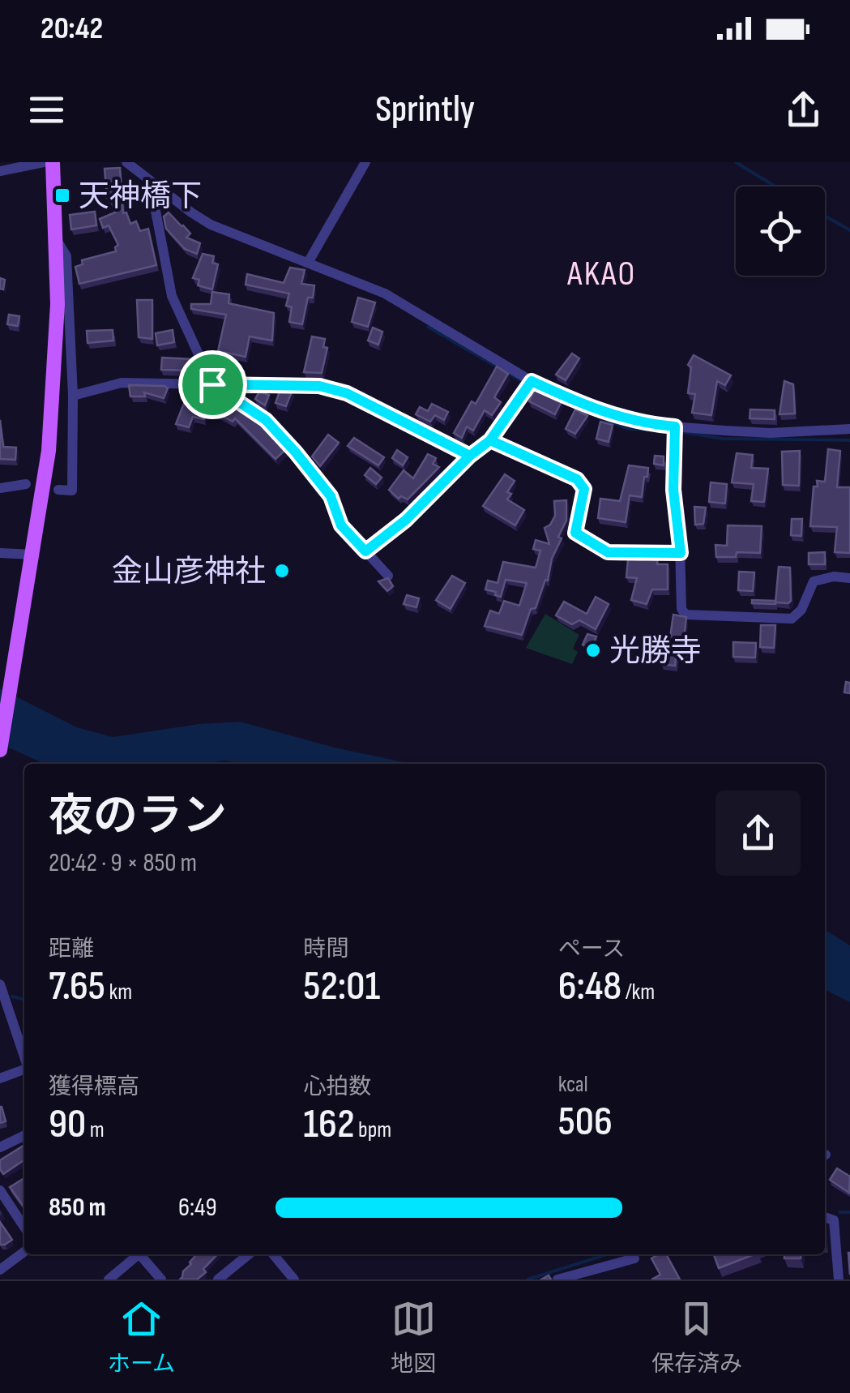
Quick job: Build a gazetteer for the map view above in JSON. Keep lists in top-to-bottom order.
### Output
{
  "districts": ["AKAO"],
  "places": {
    "transit": ["天神橋下"],
    "other": ["金山彦神社", "光勝寺"]
  },
  "page": {
    "status": "20:42",
    "header": "Sprintly",
    "heading": ["夜のラン", "20:42 · 9 × 850 m"],
    "stats": [
      ["距離", "7.65 km"],
      ["時間", "52:01"],
      ["ペース", "6:48 /km"],
      ["獲得標高", "90 m"],
      ["心拍数", "162 bpm"],
      ["kcal", "506"]
    ],
    "list": [
      {
        "name": "850 m",
        "note": "6:49"
      }
    ],
    "tabs": ["ホーム", "地図", "保存済み"]
  }
}
